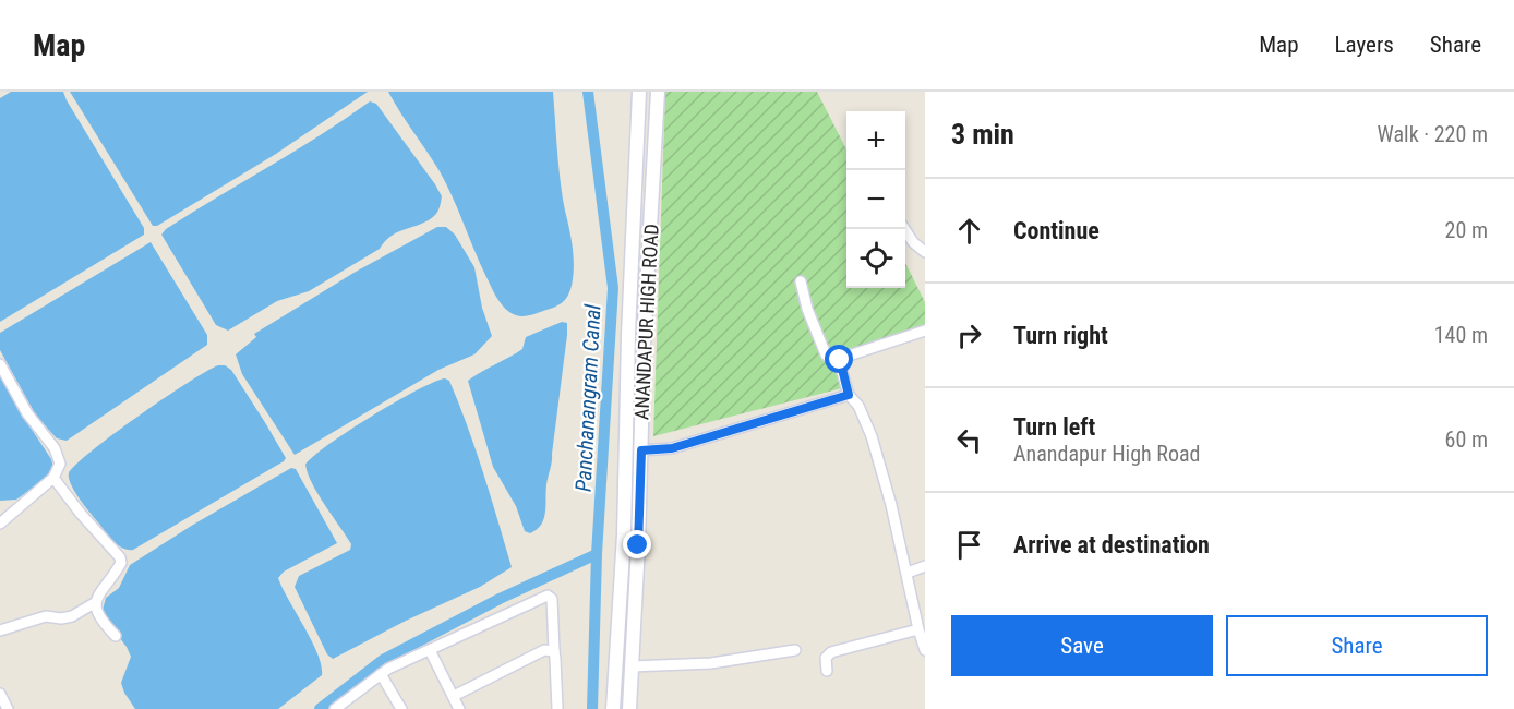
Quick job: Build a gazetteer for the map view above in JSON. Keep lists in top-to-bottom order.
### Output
{
  "streets": {
    "main road": ["ANANDAPUR HIGH ROAD"]
  },
  "water": ["Panchanangram Canal"],
  "page": {
    "header": "Map",
    "nav": ["Map", "Layers", "Share"],
    "heading": ["3 min", "Walk · 220 m"],
    "map_buttons": ["+", "−"],
    "list": [
      ["Continue", "20 m"],
      ["Turn right", "140 m"],
      ["Turn left", "Anandapur High Road", "60 m"],
      "Arrive at destination"
    ],
    "buttons": ["Save", "Share"]
  }
}
